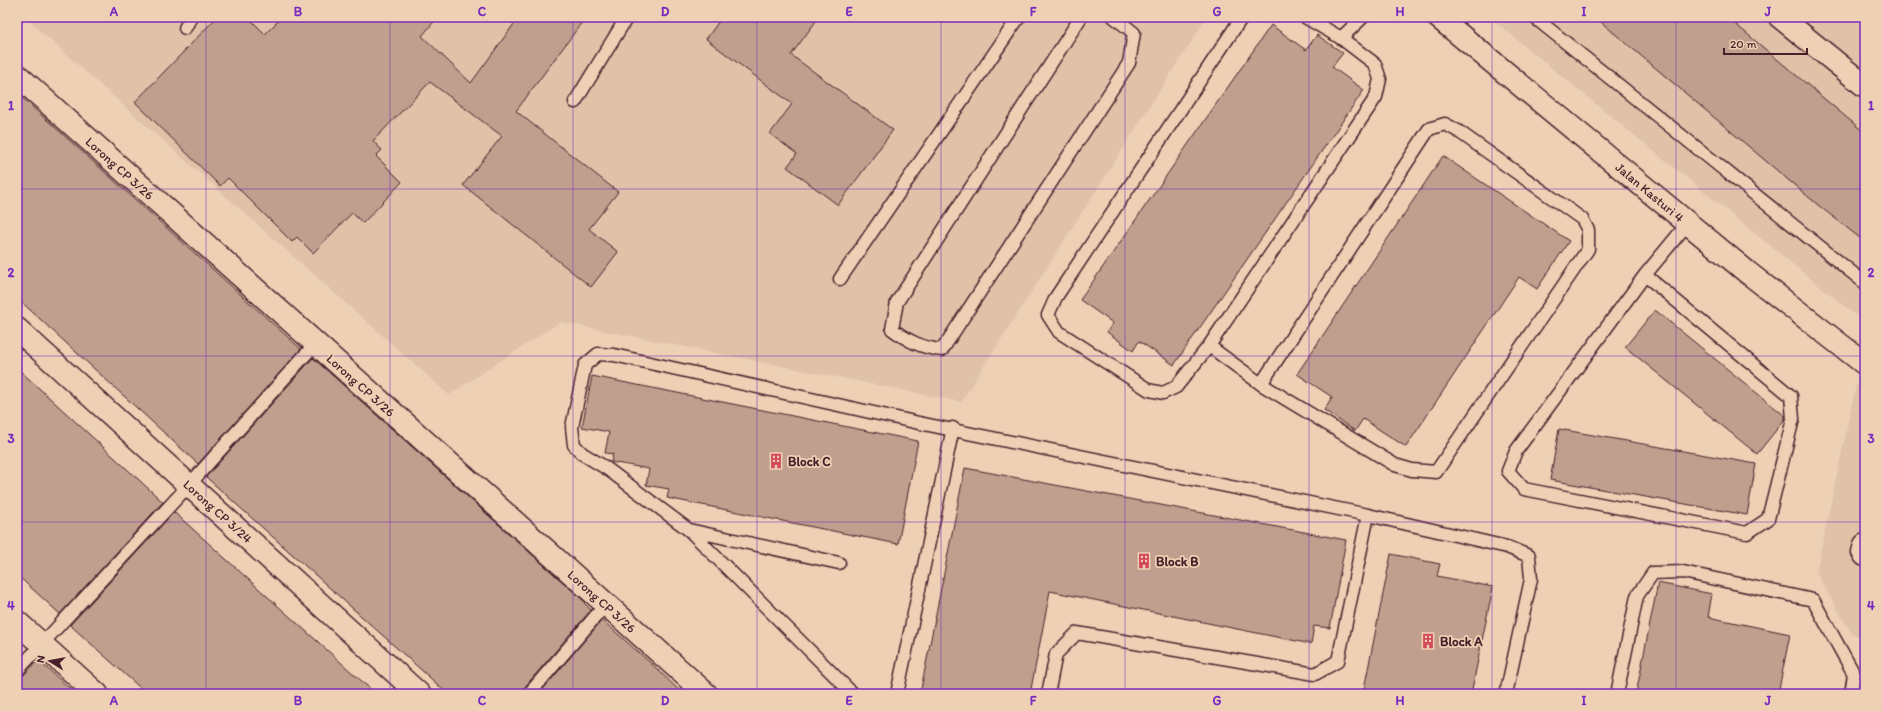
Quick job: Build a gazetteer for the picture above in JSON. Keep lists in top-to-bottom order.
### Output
{
  "streets": {
    "street": ["Lorong CP 3/26", "Jalan Kasturi 4", "Lorong CP 3/24"]
  },
  "places": {
    "building": ["Block C", "Block B", "Block A"]
  },
  "scale_bar": "20 m",
  "north": "left",
  "grid": {
    "columns": [
      "A",
      "B",
      "C",
      "D",
      "E",
      "F",
      "G",
      "H",
      "I",
      "J"
    ],
    "rows": [
      "1",
      "2",
      "3",
      "4"
    ]
  }
}
